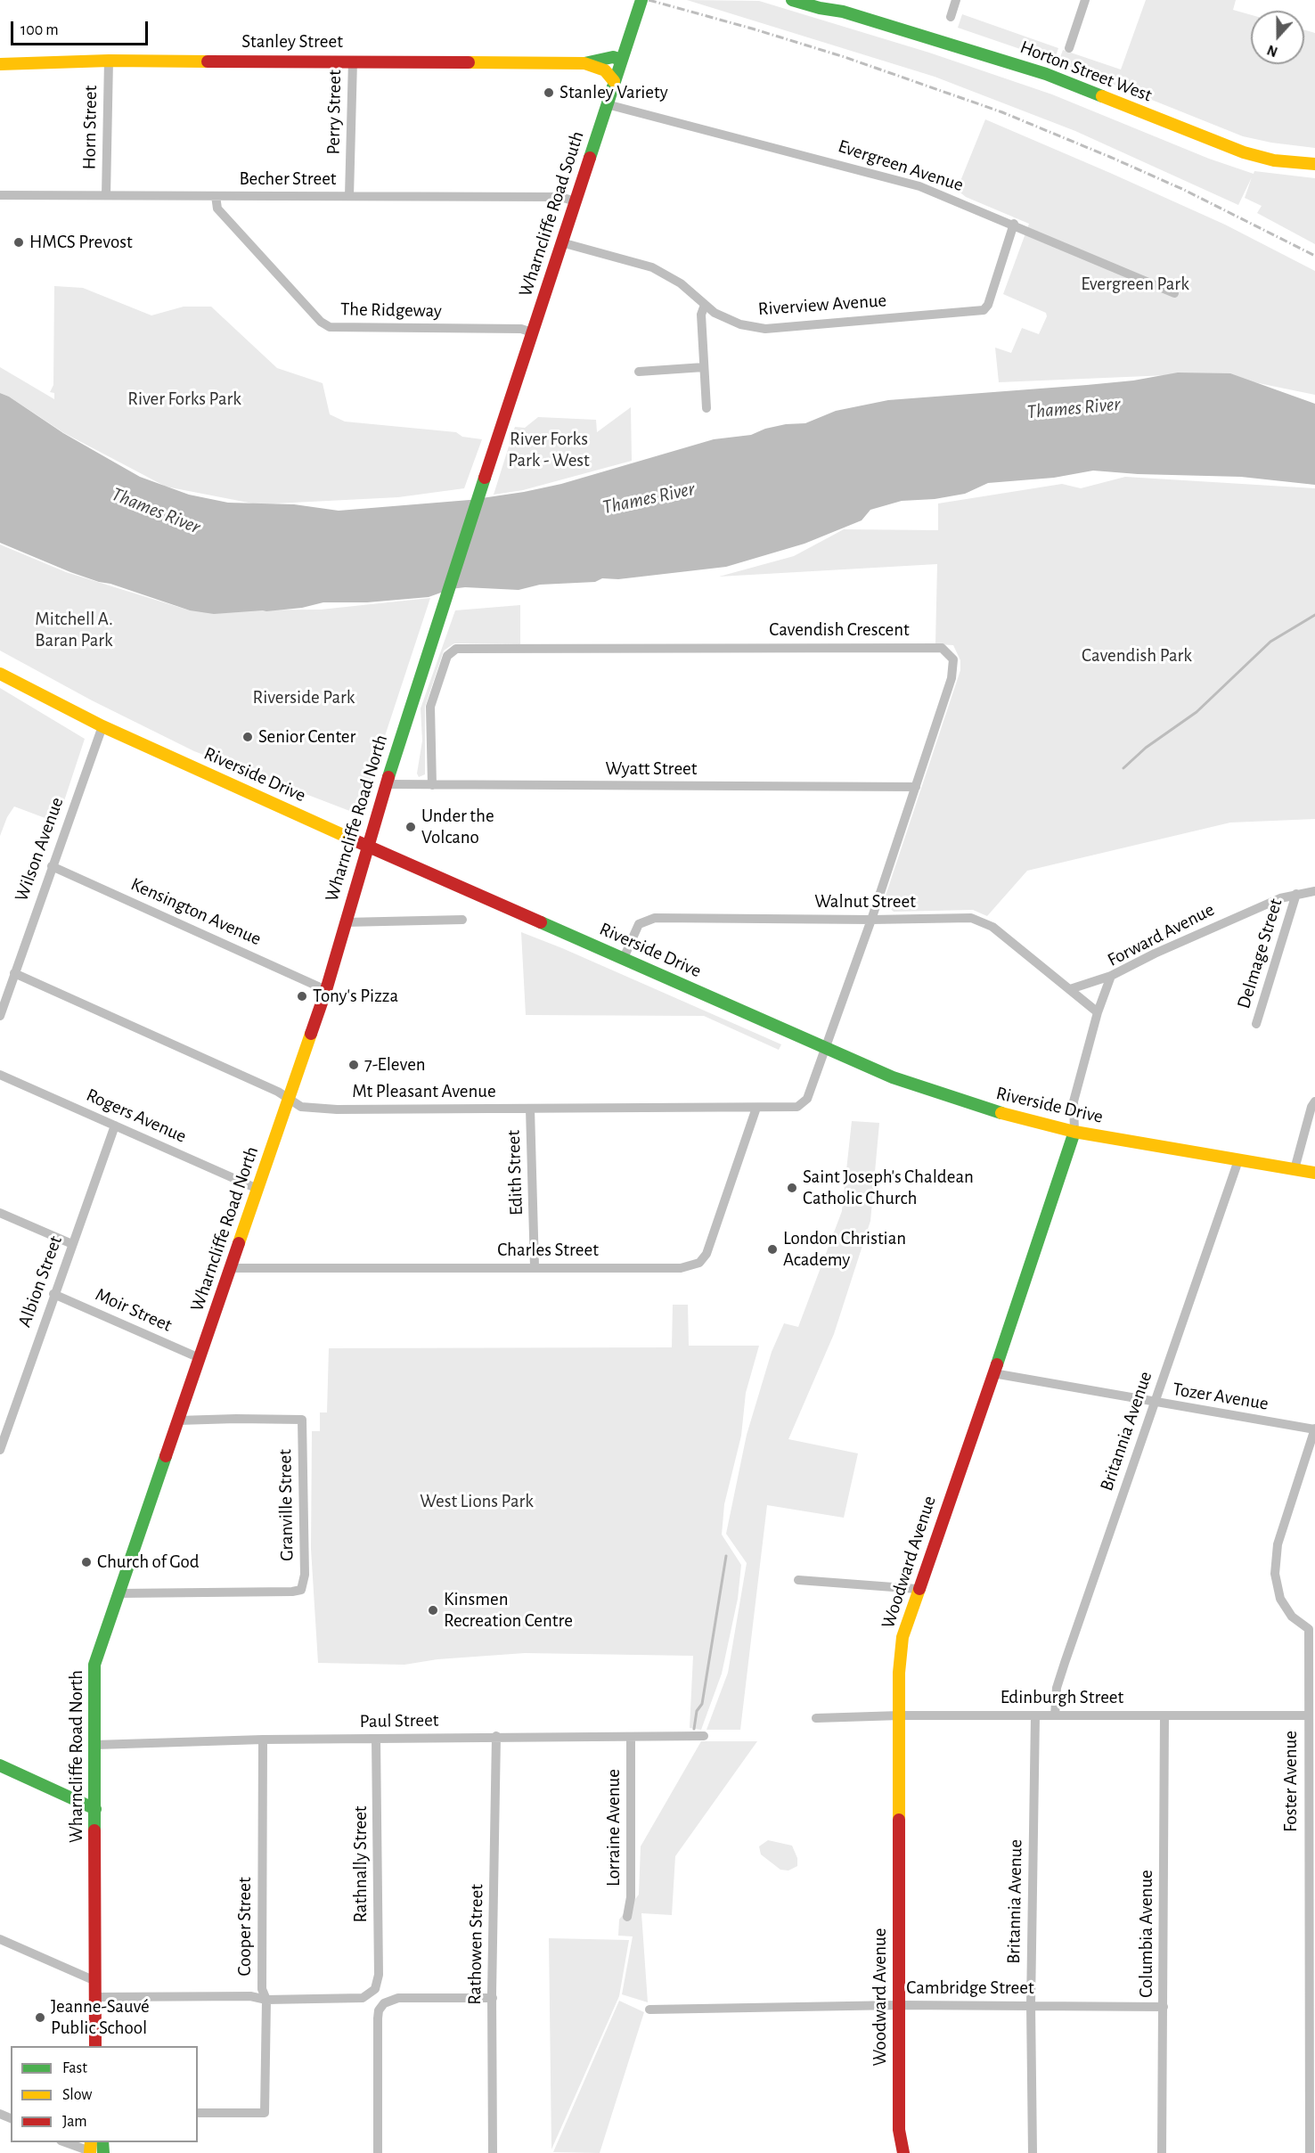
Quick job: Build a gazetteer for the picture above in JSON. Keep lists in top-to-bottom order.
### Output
{
  "streets": {
    "main road": [
      "Stanley Street",
      "Horton Street West",
      "Wharncliffe Road South",
      "Riverside Drive",
      "Wharncliffe Road North",
      "Woodward Avenue"
    ],
    "street": [
      "Perry Street",
      "Horn Street",
      "Evergreen Avenue",
      "Becher Street",
      "Riverview Avenue",
      "The Ridgeway",
      "Cavendish Crescent",
      "Wyatt Street",
      "Wilson Avenue",
      "Walnut Street",
      "Kensington Avenue",
      "Forward Avenue",
      "Delmage Street",
      "Mt Pleasant Avenue",
      "Rogers Avenue",
      "Edith Street",
      "Charles Street",
      "Albion Street",
      "Moir Street",
      "Tozer Avenue",
      "Britannia Avenue",
      "Granville Street",
      "Edinburgh Street",
      "Paul Street",
      "Foster Avenue",
      "Lorraine Avenue",
      "Rathnally Street",
      "Cooper Street",
      "Columbia Avenue",
      "Rathowen Street",
      "Cambridge Street"
    ]
  },
  "crossings": [
    ["Stanley Street", "Perry Street"],
    ["Stanley Street", "Horn Street"],
    ["Stanley Street", "Wharncliffe Road South"],
    ["Perry Street", "Becher Street"],
    ["Horn Street", "Becher Street"],
    ["Evergreen Avenue", "Wharncliffe Road South"],
    ["Evergreen Avenue", "Riverview Avenue"],
    ["Becher Street", "Wharncliffe Road South"],
    ["Becher Street", "The Ridgeway"],
    ["Wharncliffe Road South", "Riverview Avenue"],
    ["Wharncliffe Road South", "The Ridgeway"],
    ["Wharncliffe Road South", "Wharncliffe Road North"],
    ["Cavendish Crescent", "Wyatt Street"],
    ["Cavendish Crescent", "Riverside Drive"],
    ["Cavendish Crescent", "Walnut Street"],
    ["Cavendish Crescent", "Mt Pleasant Avenue"],
    ["Wyatt Street", "Wharncliffe Road North"],
    ["Riverside Drive", "Wharncliffe Road North"],
    ["Riverside Drive", "Wilson Avenue"],
    ["Riverside Drive", "Walnut Street"],
    ["Riverside Drive", "Forward Avenue"],
    ["Riverside Drive", "Mt Pleasant Avenue"],
    ["Riverside Drive", "Britannia Avenue"],
    ["Riverside Drive", "Woodward Avenue"],
    ["Wharncliffe Road North", "Kensington Avenue"],
    ["Wharncliffe Road North", "Mt Pleasant Avenue"],
    ["Wharncliffe Road North", "Rogers Avenue"],
    ["Wharncliffe Road North", "Charles Street"],
    ["Wharncliffe Road North", "Moir Street"],
    ["Wharncliffe Road North", "Granville Street"],
    ["Wharncliffe Road North", "Paul Street"],
    ["Wilson Avenue", "Kensington Avenue"],
    ["Wilson Avenue", "Mt Pleasant Avenue"],
    ["Walnut Street", "Forward Avenue"],
    ["Forward Avenue", "Delmage Street"],
    ["Forward Avenue", "Woodward Avenue"],
    ["Mt Pleasant Avenue", "Edith Street"],
    ["Mt Pleasant Avenue", "Charles Street"],
    ["Rogers Avenue", "Albion Street"],
    ["Edith Street", "Charles Street"],
    ["Albion Street", "Moir Street"],
    ["Tozer Avenue", "Britannia Avenue"],
    ["Tozer Avenue", "Woodward Avenue"],
    ["Tozer Avenue", "Foster Avenue"],
    ["Britannia Avenue", "Edinburgh Street"],
    ["Britannia Avenue", "Cambridge Street"],
    ["Woodward Avenue", "Edinburgh Street"],
    ["Woodward Avenue", "Cambridge Street"],
    ["Edinburgh Street", "Foster Avenue"],
    ["Edinburgh Street", "Columbia Avenue"],
    ["Paul Street", "Lorraine Avenue"],
    ["Paul Street", "Rathnally Street"],
    ["Paul Street", "Cooper Street"],
    ["Paul Street", "Rathowen Street"],
    ["Rathnally Street", "Cooper Street"],
    ["Columbia Avenue", "Cambridge Street"]
  ],
  "water": ["Thames River"],
  "parks": [
    "Evergreen Park",
    "River Forks Park",
    "River Forks Park - West",
    "Mitchell A. Baran Park",
    "Cavendish Park",
    "Riverside Park",
    "West Lions Park"
  ],
  "places": [
    "Stanley Variety",
    "HMCS Prevost",
    "Senior Center",
    "Under the Volcano",
    "Tony's Pizza",
    "7-Eleven",
    "Saint Joseph's Chaldean Catholic Church",
    "London Christian Academy",
    "Church of God",
    "Kinsmen Recreation Centre",
    "Jeanne-Sauvé Public School"
  ],
  "legend": ["Fast", "Slow", "Jam"],
  "scale_bar": "100 m",
  "north": "bottom"
}
